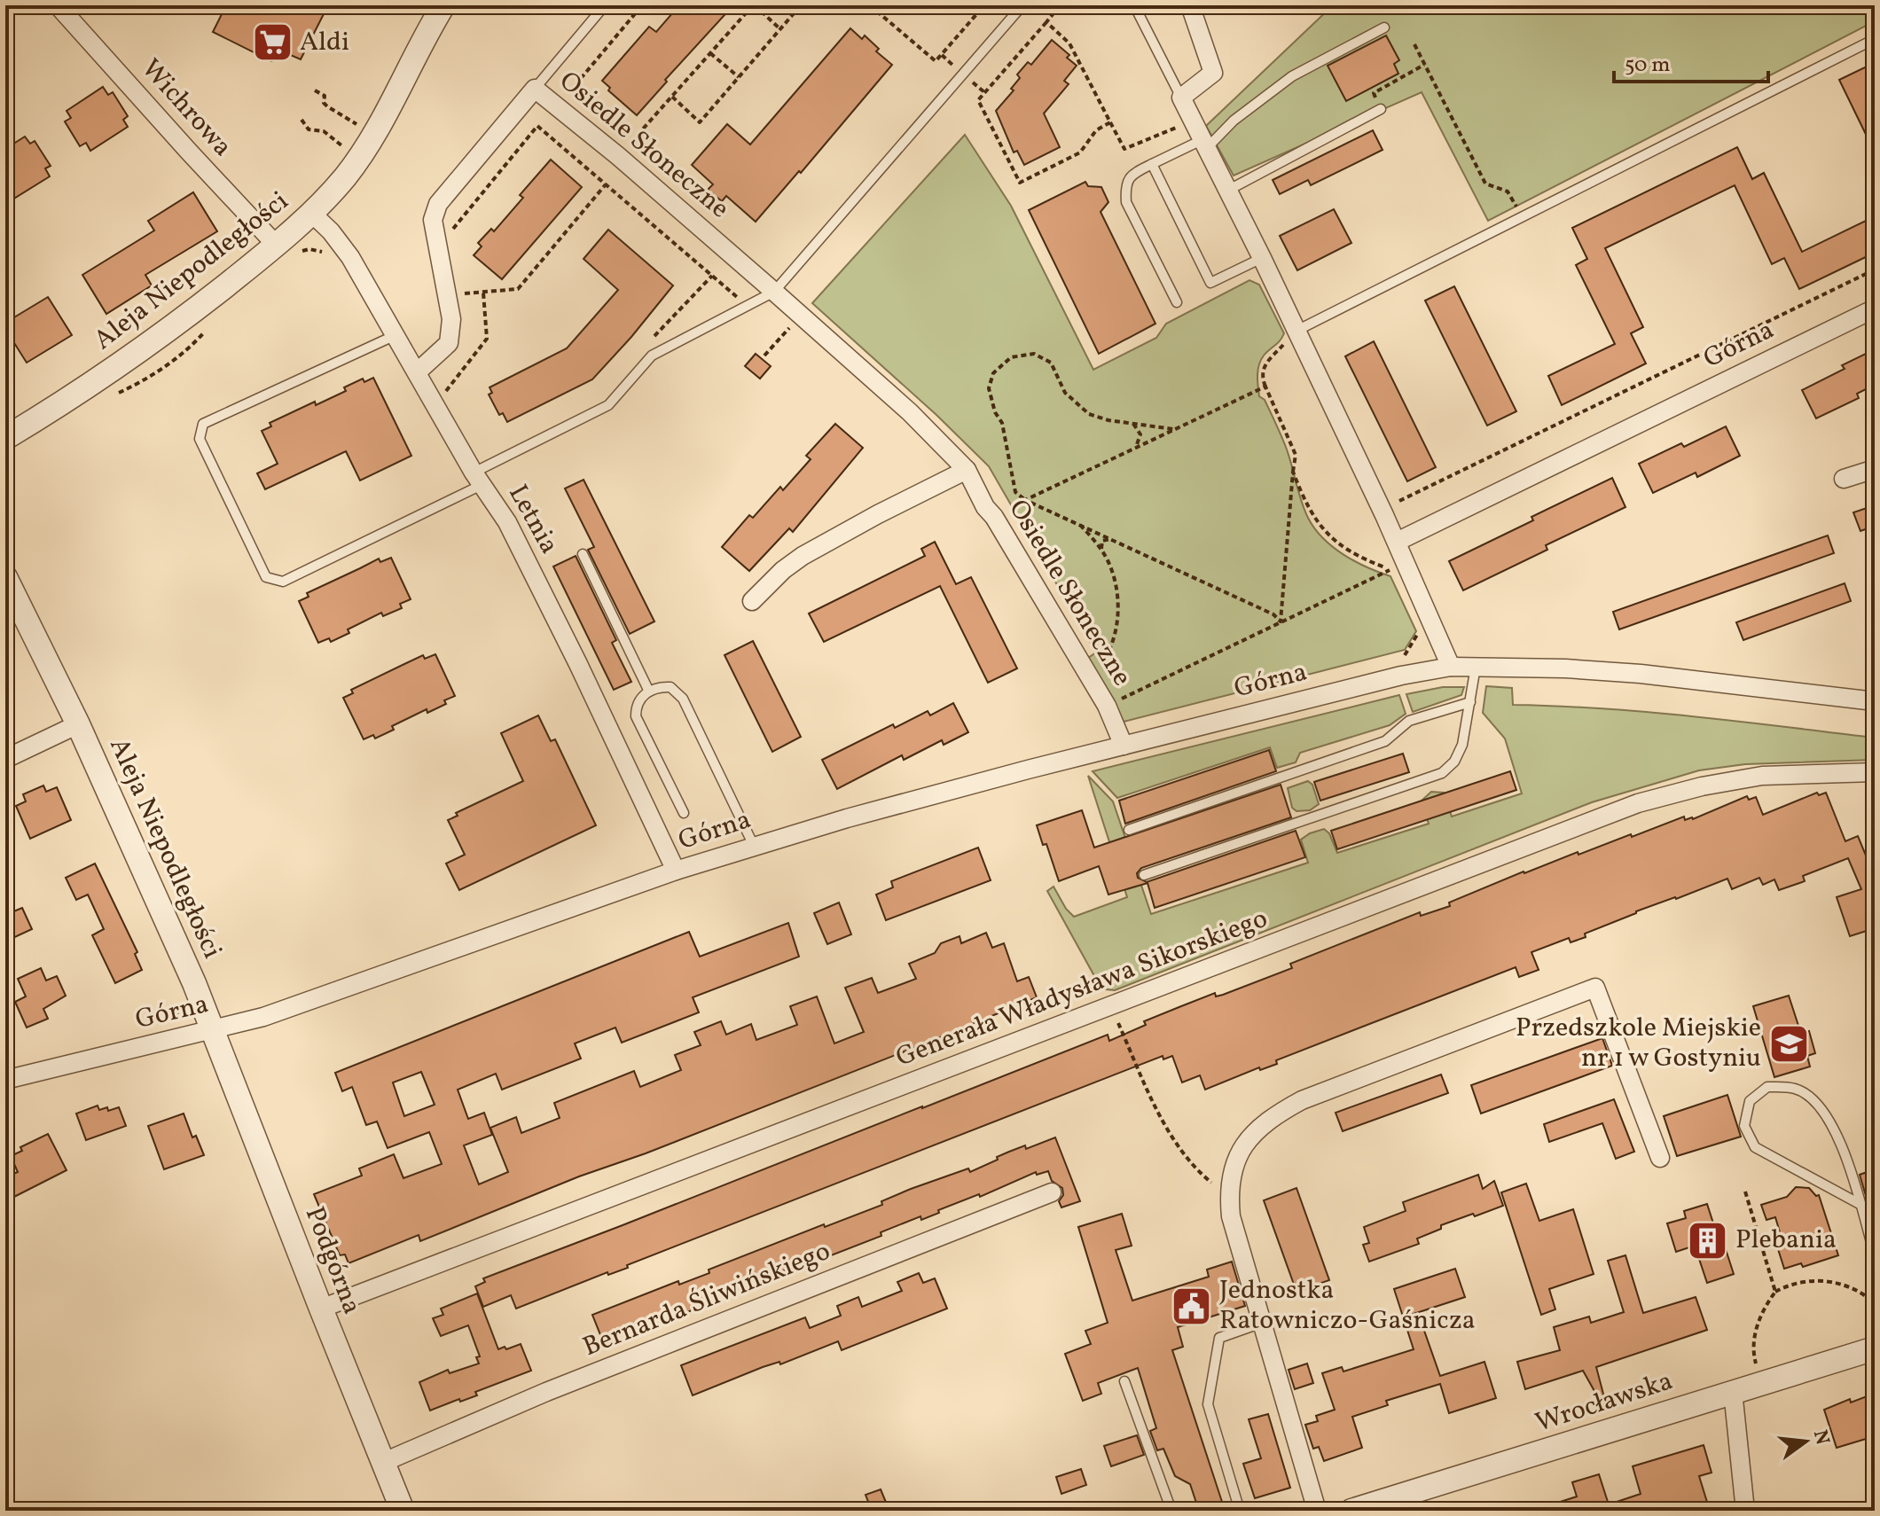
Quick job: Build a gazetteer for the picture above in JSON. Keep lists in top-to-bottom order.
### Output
{
  "streets": {
    "street": [
      "Wichrowa",
      "Osiedle Słoneczne",
      "Aleja Niepodległości",
      "Górna",
      "Letnia",
      "Generała Władysława Sikorskiego",
      "Podgórna",
      "Bernarda Śliwińskiego",
      "Wrocławska"
    ]
  },
  "crossings": [
    ["Wichrowa", "Aleja Niepodległości"],
    ["Osiedle Słoneczne", "Górna"],
    ["Osiedle Słoneczne", "Letnia"],
    ["Aleja Niepodległości", "Górna"],
    ["Aleja Niepodległości", "Letnia"],
    ["Aleja Niepodległości", "Podgórna"],
    ["Górna", "Letnia"],
    ["Górna", "Podgórna"],
    ["Generała Władysława Sikorskiego", "Podgórna"],
    ["Podgórna", "Bernarda Śliwińskiego"]
  ],
  "places": {
    "supermarket": ["Aldi"],
    "school or university": ["Przedszkole Miejskie nr 1 w Gostyniu"],
    "building": ["Plebania"],
    "public building": ["Jednostka Ratowniczo-Gaśnicza"]
  },
  "scale_bar": "50 m",
  "north": "right"
}
